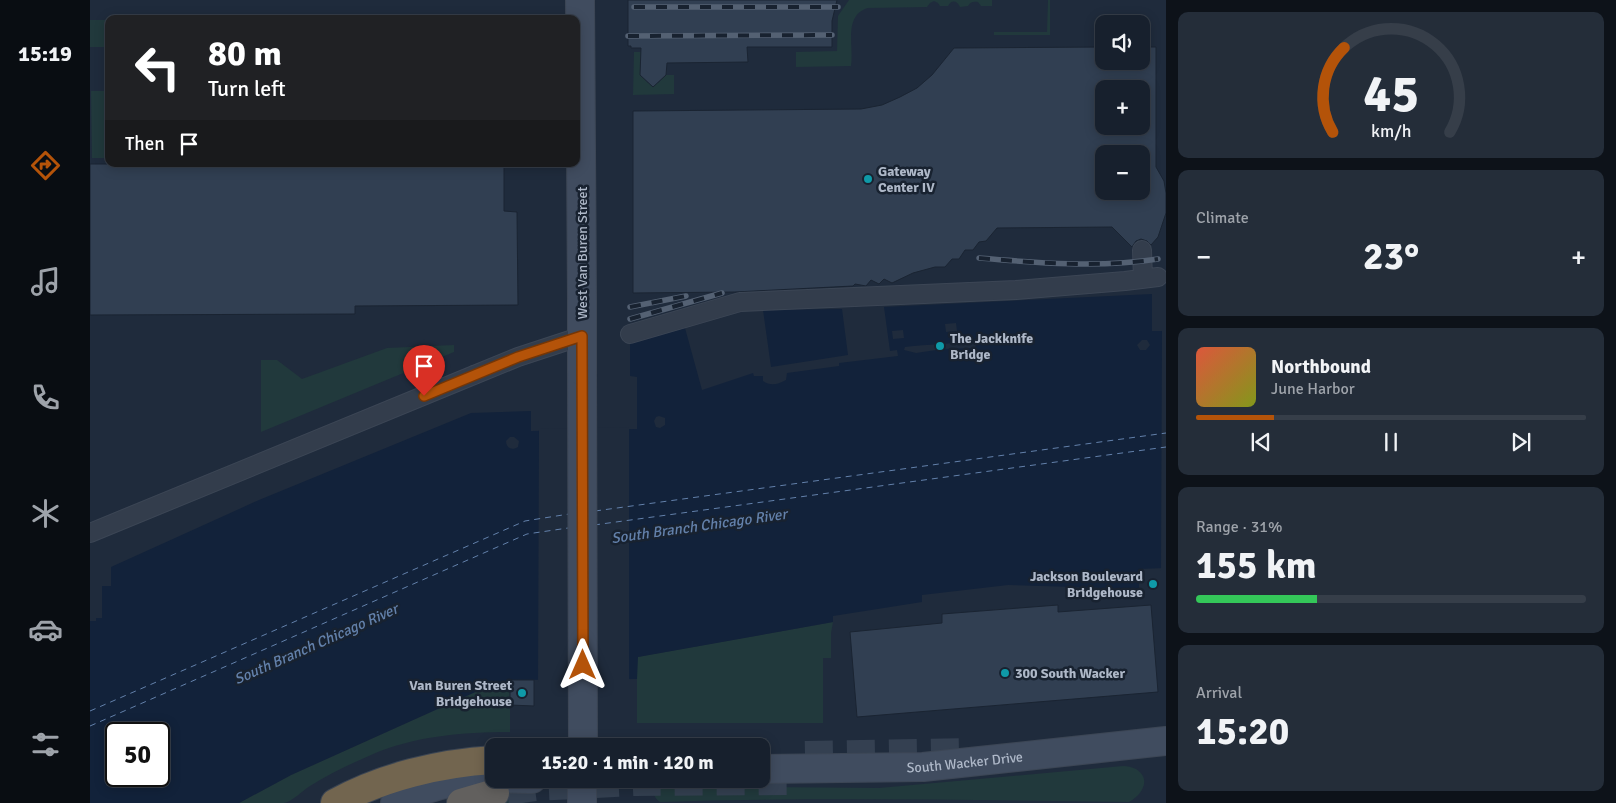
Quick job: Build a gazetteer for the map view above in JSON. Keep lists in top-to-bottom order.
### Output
{
  "streets": {
    "main road": ["West Van Buren Street", "South Wacker Drive"]
  },
  "water": ["South Branch Chicago River"],
  "places": [
    "Gateway Center IV",
    "The Jackknife Bridge",
    "Jackson Boulevard Bridgehouse",
    "300 South Wacker",
    "Van Buren Street Bridgehouse"
  ],
  "page": {
    "tabs": "15:19",
    "map_buttons": ["+", "−"],
    "turn": ["80 m", "Turn left"],
    "then": "Then",
    "tile": [
      "Climate",
      ["Range · 31%", "155 km"],
      ["Arrival", "15:20"]
    ],
    "heat": ["−", "23°", "+"],
    "song": ["Northbound", "June Harbor"],
    "limit": "50",
    "trip": "15:20 · 1 min · 120 m",
    "gauge": ["45", "km/h"]
  }
}
